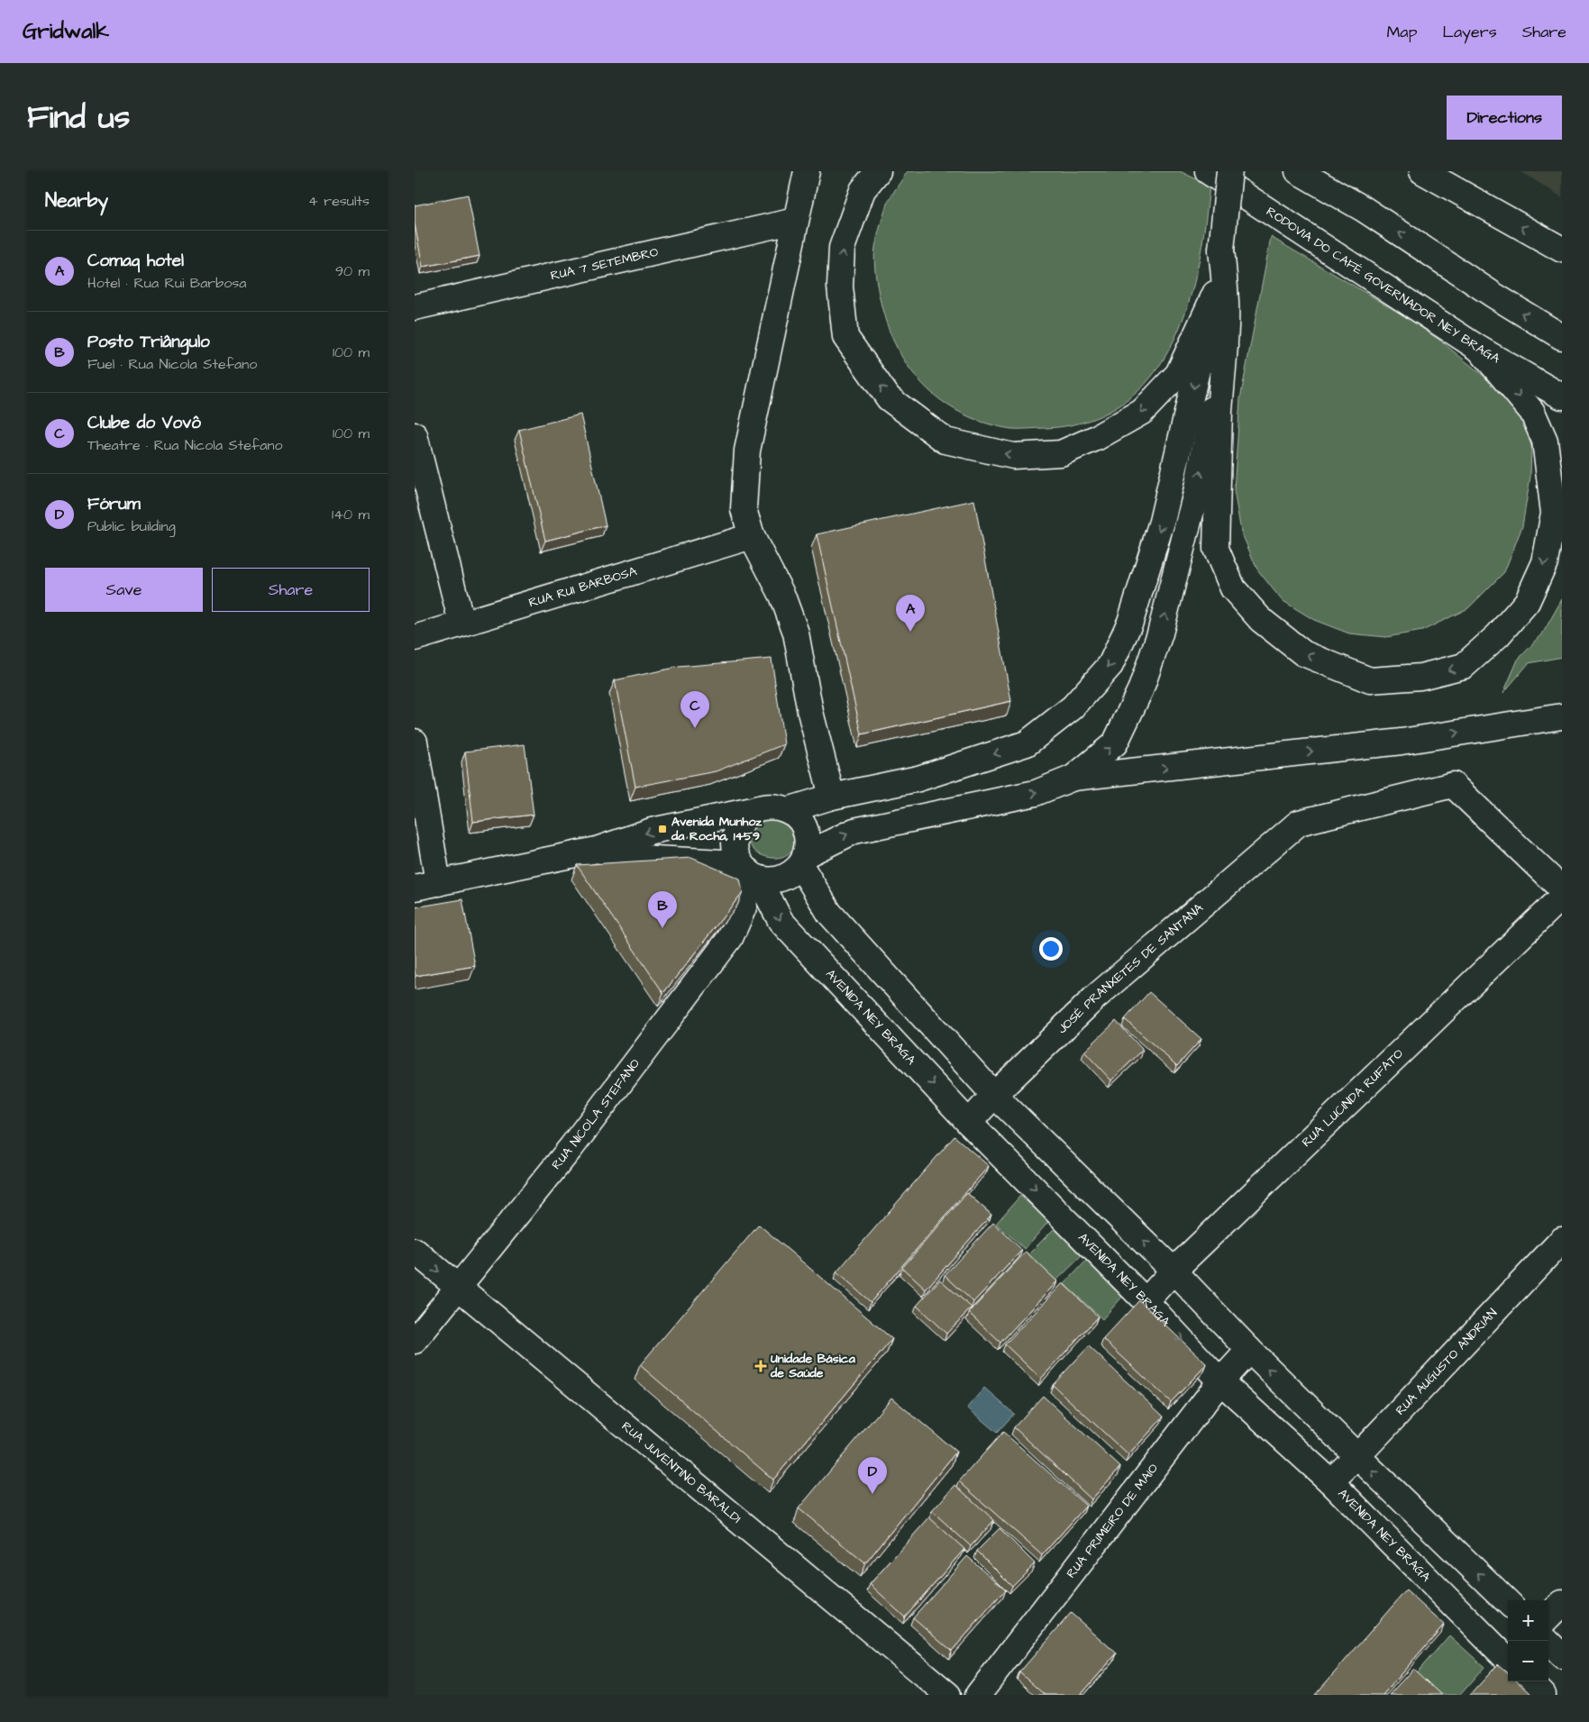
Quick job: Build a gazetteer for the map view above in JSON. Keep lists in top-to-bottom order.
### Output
{
  "streets": {
    "main road": [
      "RUA 7 SETEMBRO",
      "RODOVIA DO CAFÉ GOVERNADOR NEY BRAGA",
      "RUA RUI BARBOSA",
      "JOSÉ PRANXETES DE SANTANA",
      "AVENIDA NEY BRAGA",
      "RUA LUCINDA RUFATO",
      "RUA NICOLA STEFANO",
      "RUA AUGUSTO ANDRIAN",
      "RUA JUVENTINO BARALDI",
      "RUA PRIMEIRO DE MAIO"
    ]
  },
  "crossings": [
    ["JOSÉ PRANXETES DE SANTANA", "AVENIDA NEY BRAGA"],
    ["AVENIDA NEY BRAGA", "RUA LUCINDA RUFATO"],
    ["AVENIDA NEY BRAGA", "RUA NICOLA STEFANO"],
    ["AVENIDA NEY BRAGA", "RUA AUGUSTO ANDRIAN"],
    ["AVENIDA NEY BRAGA", "RUA PRIMEIRO DE MAIO"],
    ["RUA NICOLA STEFANO", "RUA JUVENTINO BARALDI"]
  ],
  "places": {
    "transit": ["Avenida Munhoz da Rocha, 1459"],
    "health": ["Unidade Básica de Saúde"]
  },
  "page": {
    "header": "Gridwalk",
    "nav": ["Map", "Layers", "Share"],
    "title": "Find us",
    "buttons": [
      "Directions",
      ["Save", "Share"]
    ],
    "heading": ["Nearby", "4 results"],
    "list": [
      {
        "mark": "A",
        "name": "Comaq hotel",
        "note": "Hotel · Rua Rui Barbosa",
        "value": "90 m"
      },
      {
        "mark": "B",
        "name": "Posto Triângulo",
        "note": "Fuel · Rua Nicola Stefano",
        "value": "100 m"
      },
      {
        "mark": "C",
        "name": "Clube do Vovô",
        "note": "Theatre · Rua Nicola Stefano",
        "value": "100 m"
      },
      {
        "mark": "D",
        "name": "Fórum",
        "note": "Public building",
        "value": "140 m"
      }
    ],
    "pins": [
      "A",
      "C",
      "B",
      "D"
    ],
    "map_buttons": ["+", "−"]
  }
}
